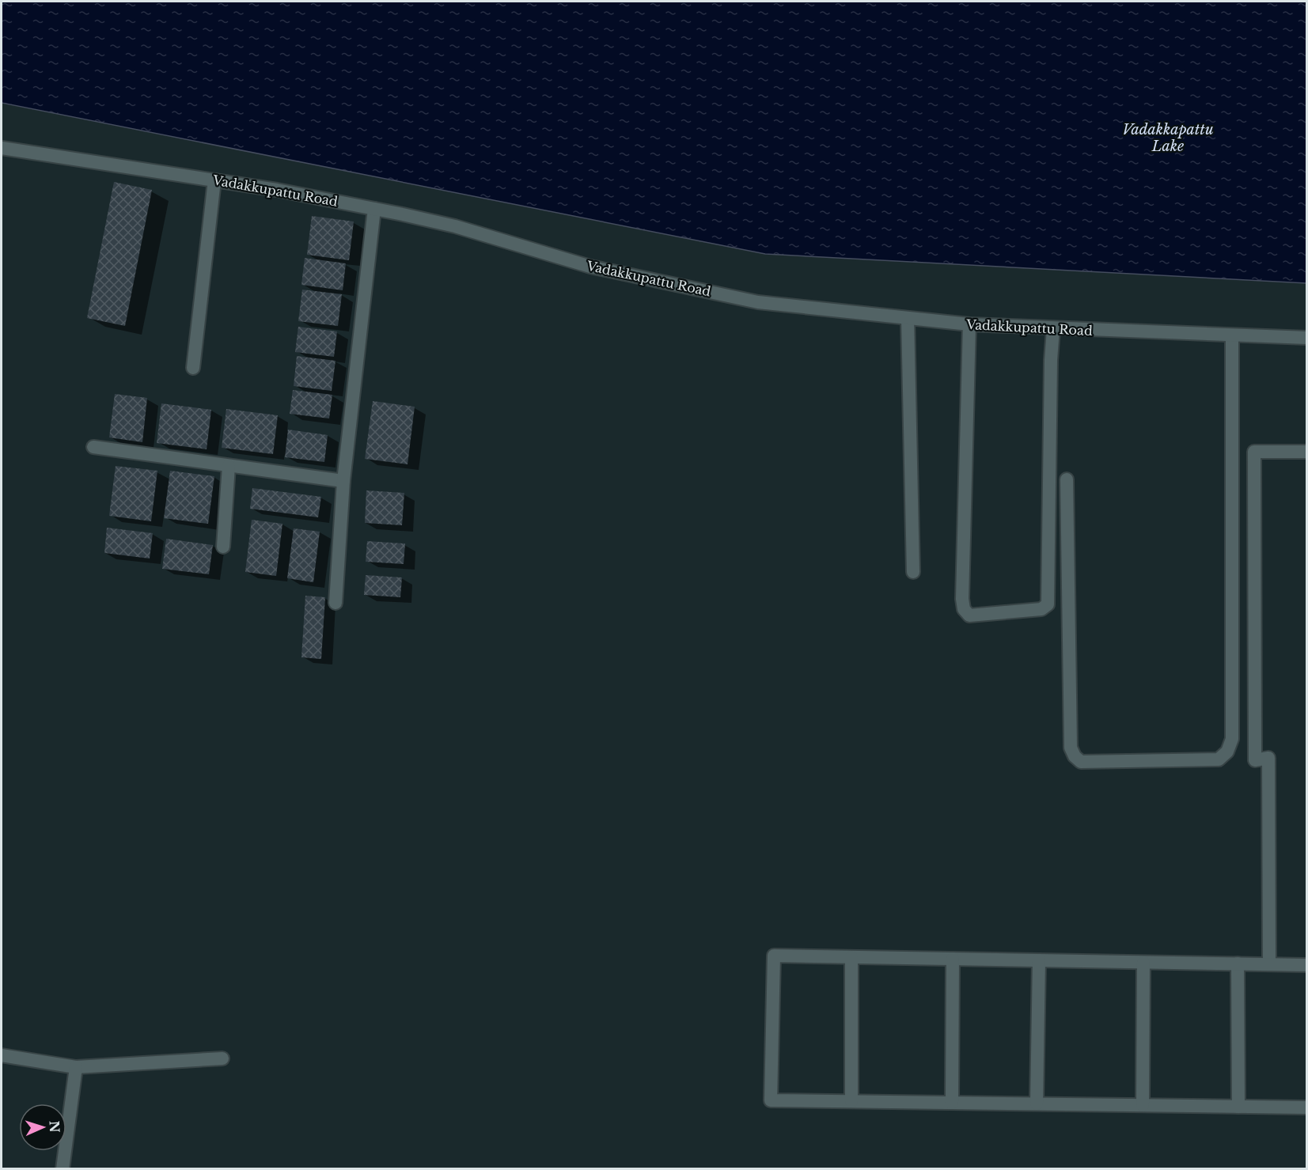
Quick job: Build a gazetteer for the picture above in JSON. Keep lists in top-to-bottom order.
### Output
{
  "streets": {
    "street": ["Vadakkupattu Road"]
  },
  "water": ["Vadakkapattu Lake"],
  "north": "right"
}
